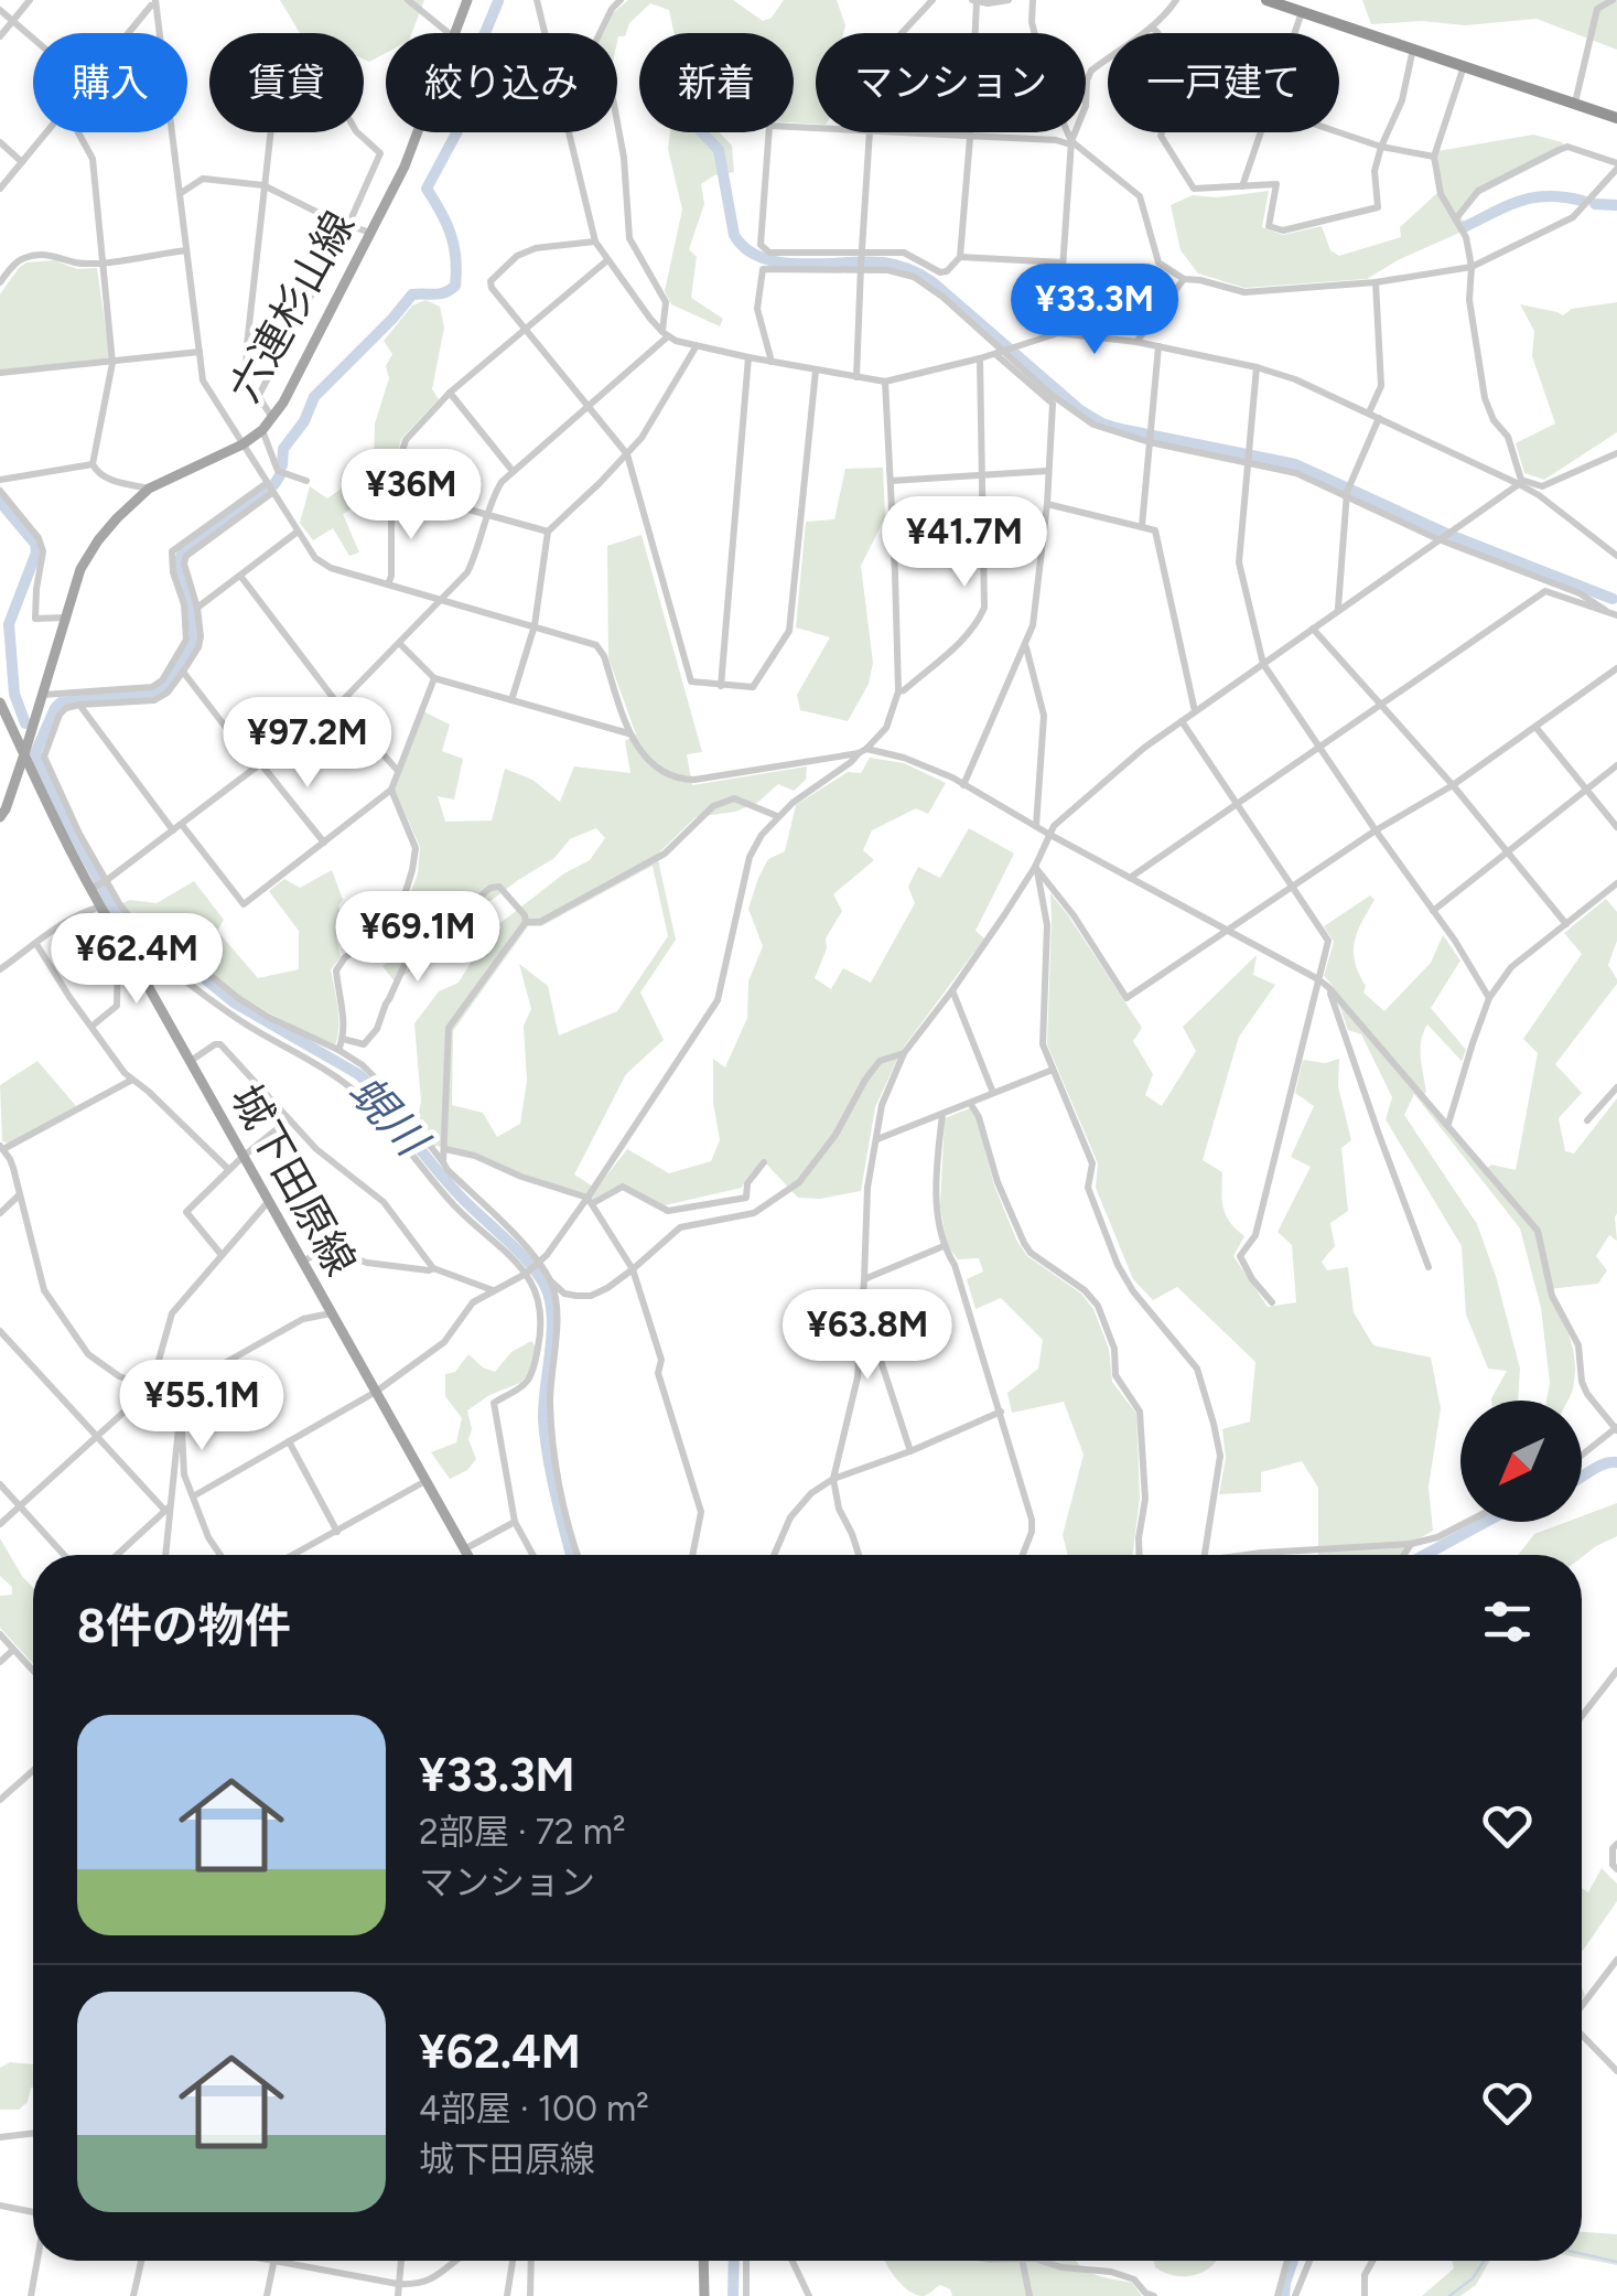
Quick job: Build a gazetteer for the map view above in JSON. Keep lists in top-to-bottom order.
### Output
{
  "streets": {
    "main road": ["六連杉山線", "城下田原線"]
  },
  "crossings": [
    ["六連杉山線", "城下田原線"]
  ],
  "water": ["蜆川"],
  "north": "bottom left",
  "page": {
    "chip": [
      "購入",
      "賃貸",
      "絞り込み",
      "新着",
      "マンション",
      "一戸建て"
    ],
    "price": [
      "¥33.3M",
      "¥36M",
      "¥41.7M",
      "¥97.2M",
      "¥69.1M",
      "¥62.4M",
      "¥63.8M",
      "¥55.1M"
    ],
    "heading": "8件の物件",
    "list": [
      {
        "name": "¥33.3M",
        "note": "2部屋 · 72 m² · マンション"
      },
      {
        "name": "¥62.4M",
        "note": "4部屋 · 100 m² · 城下田原線"
      }
    ]
  }
}
